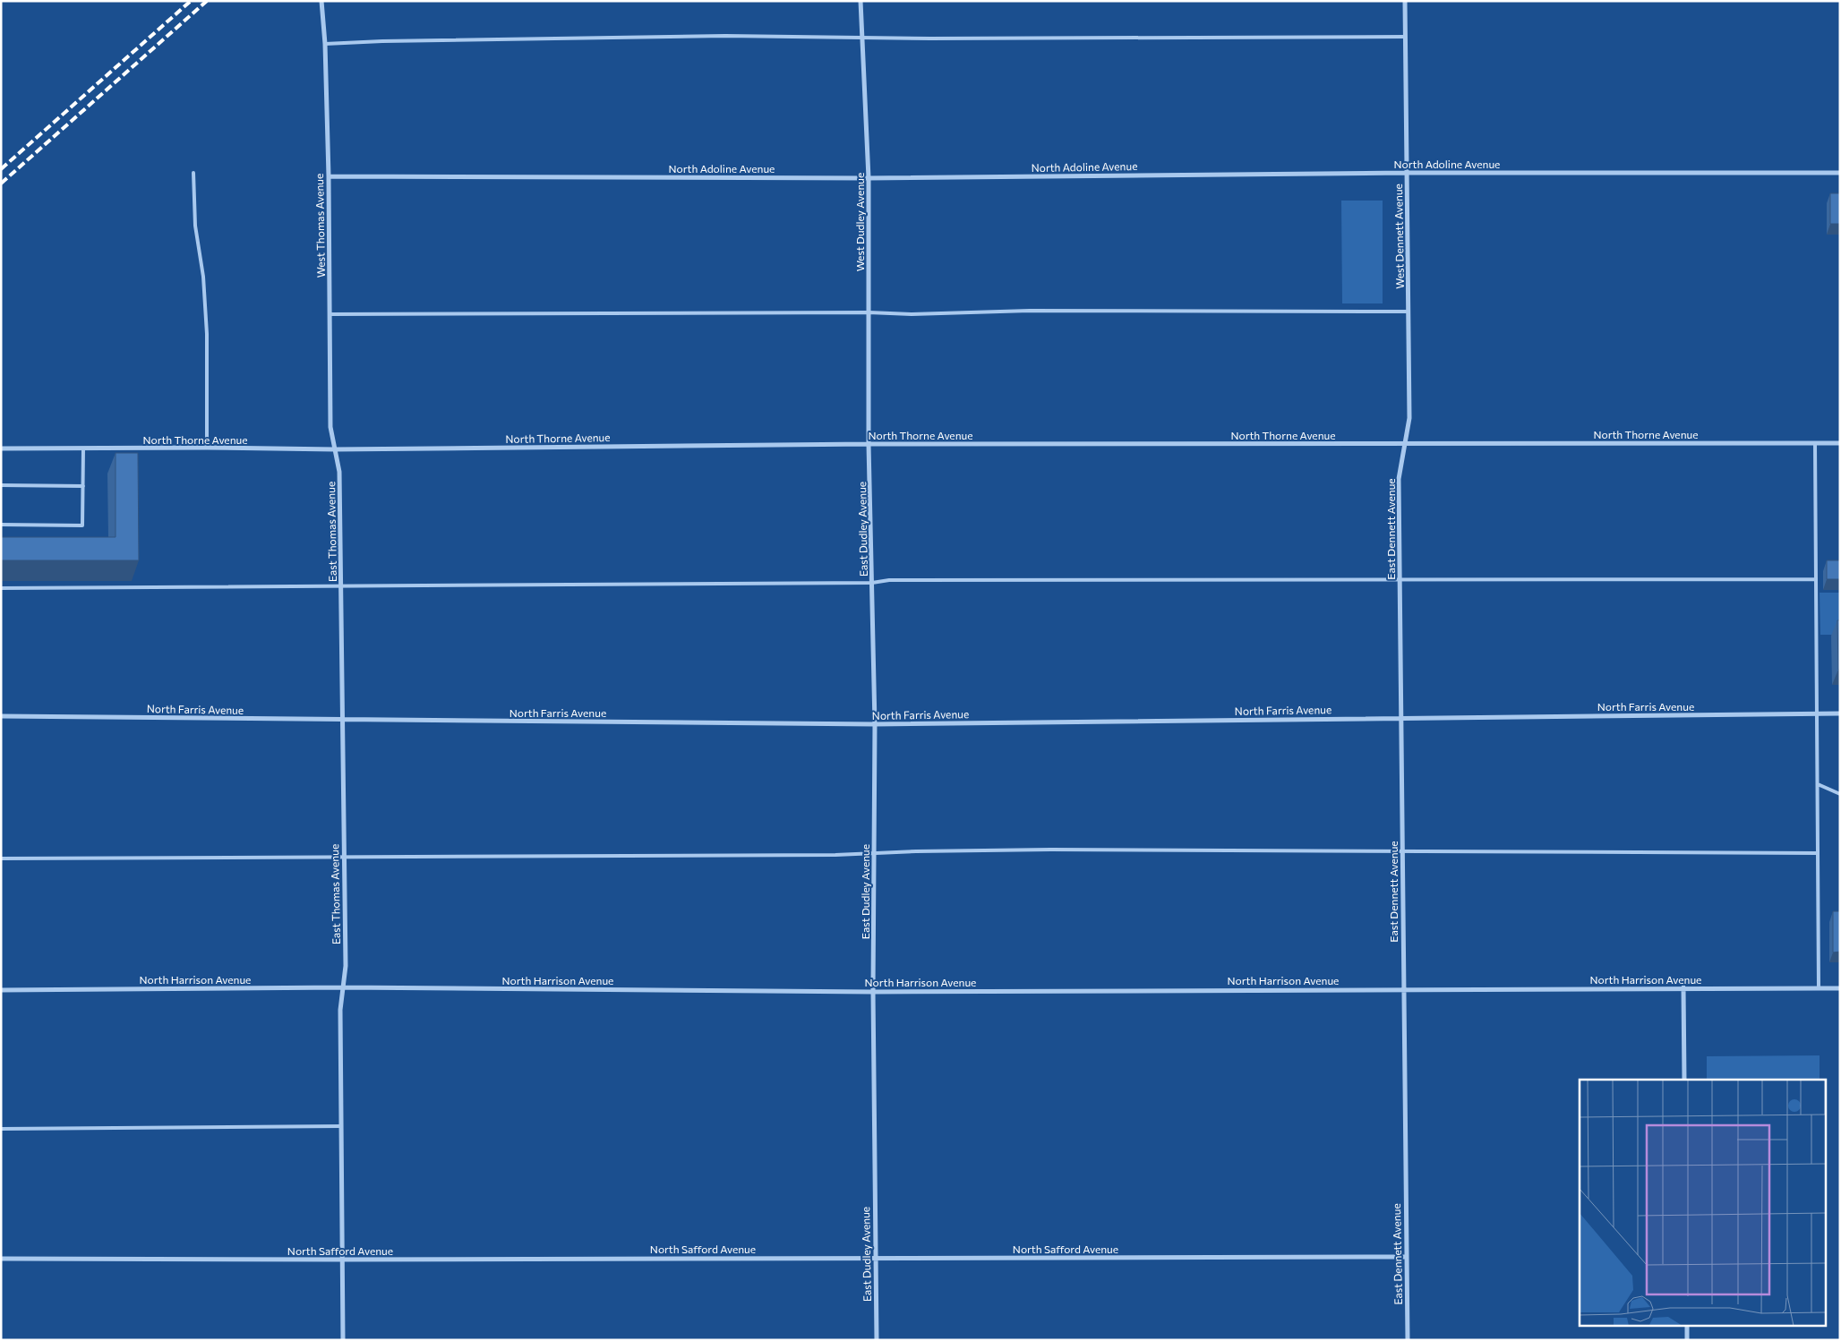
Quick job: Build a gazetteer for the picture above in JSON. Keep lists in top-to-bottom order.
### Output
{
  "streets": {
    "street": [
      "North Adoline Avenue",
      "West Dudley Avenue",
      "West Thomas Avenue",
      "West Dennett Avenue",
      "North Thorne Avenue",
      "East Dudley Avenue",
      "East Dennett Avenue",
      "East Thomas Avenue",
      "North Farris Avenue",
      "North Harrison Avenue",
      "North Safford Avenue"
    ]
  },
  "crossings": [
    ["North Adoline Avenue", "West Dudley Avenue"],
    ["North Adoline Avenue", "West Thomas Avenue"],
    ["North Adoline Avenue", "West Dennett Avenue"],
    ["West Dudley Avenue", "North Thorne Avenue"],
    ["West Dudley Avenue", "East Dudley Avenue"],
    ["West Thomas Avenue", "North Thorne Avenue"],
    ["West Thomas Avenue", "East Thomas Avenue"],
    ["West Dennett Avenue", "North Thorne Avenue"],
    ["West Dennett Avenue", "East Dennett Avenue"],
    ["North Thorne Avenue", "East Dudley Avenue"],
    ["North Thorne Avenue", "East Dennett Avenue"],
    ["North Thorne Avenue", "East Thomas Avenue"],
    ["East Dudley Avenue", "North Farris Avenue"],
    ["East Dudley Avenue", "North Harrison Avenue"],
    ["East Dudley Avenue", "North Safford Avenue"],
    ["East Dennett Avenue", "North Farris Avenue"],
    ["East Dennett Avenue", "North Harrison Avenue"],
    ["East Dennett Avenue", "North Safford Avenue"],
    ["East Thomas Avenue", "North Farris Avenue"],
    ["East Thomas Avenue", "North Harrison Avenue"],
    ["East Thomas Avenue", "North Safford Avenue"]
  ]
}
